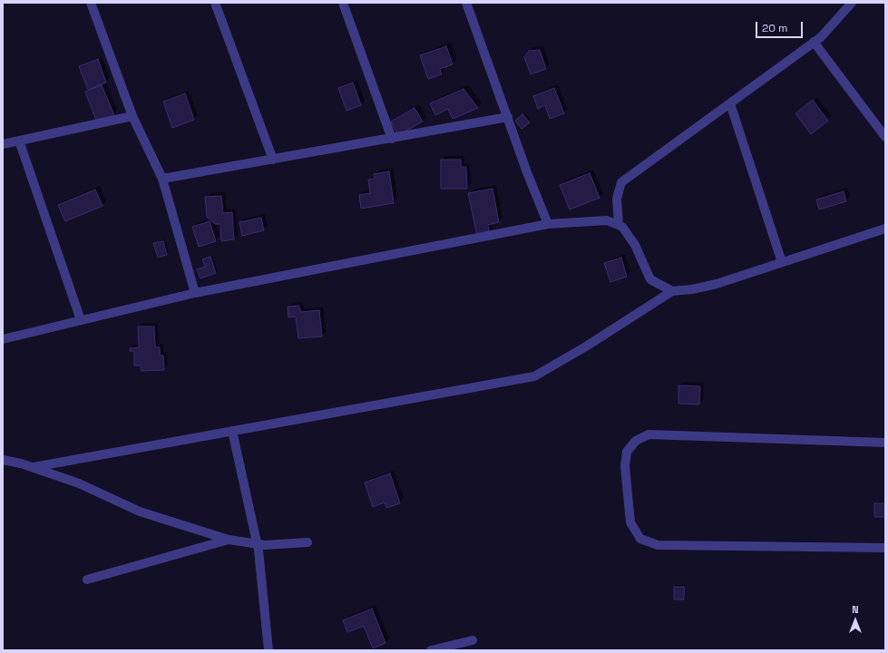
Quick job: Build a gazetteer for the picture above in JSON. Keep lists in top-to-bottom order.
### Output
{
  "scale_bar": "20 m",
  "north": "top"
}
